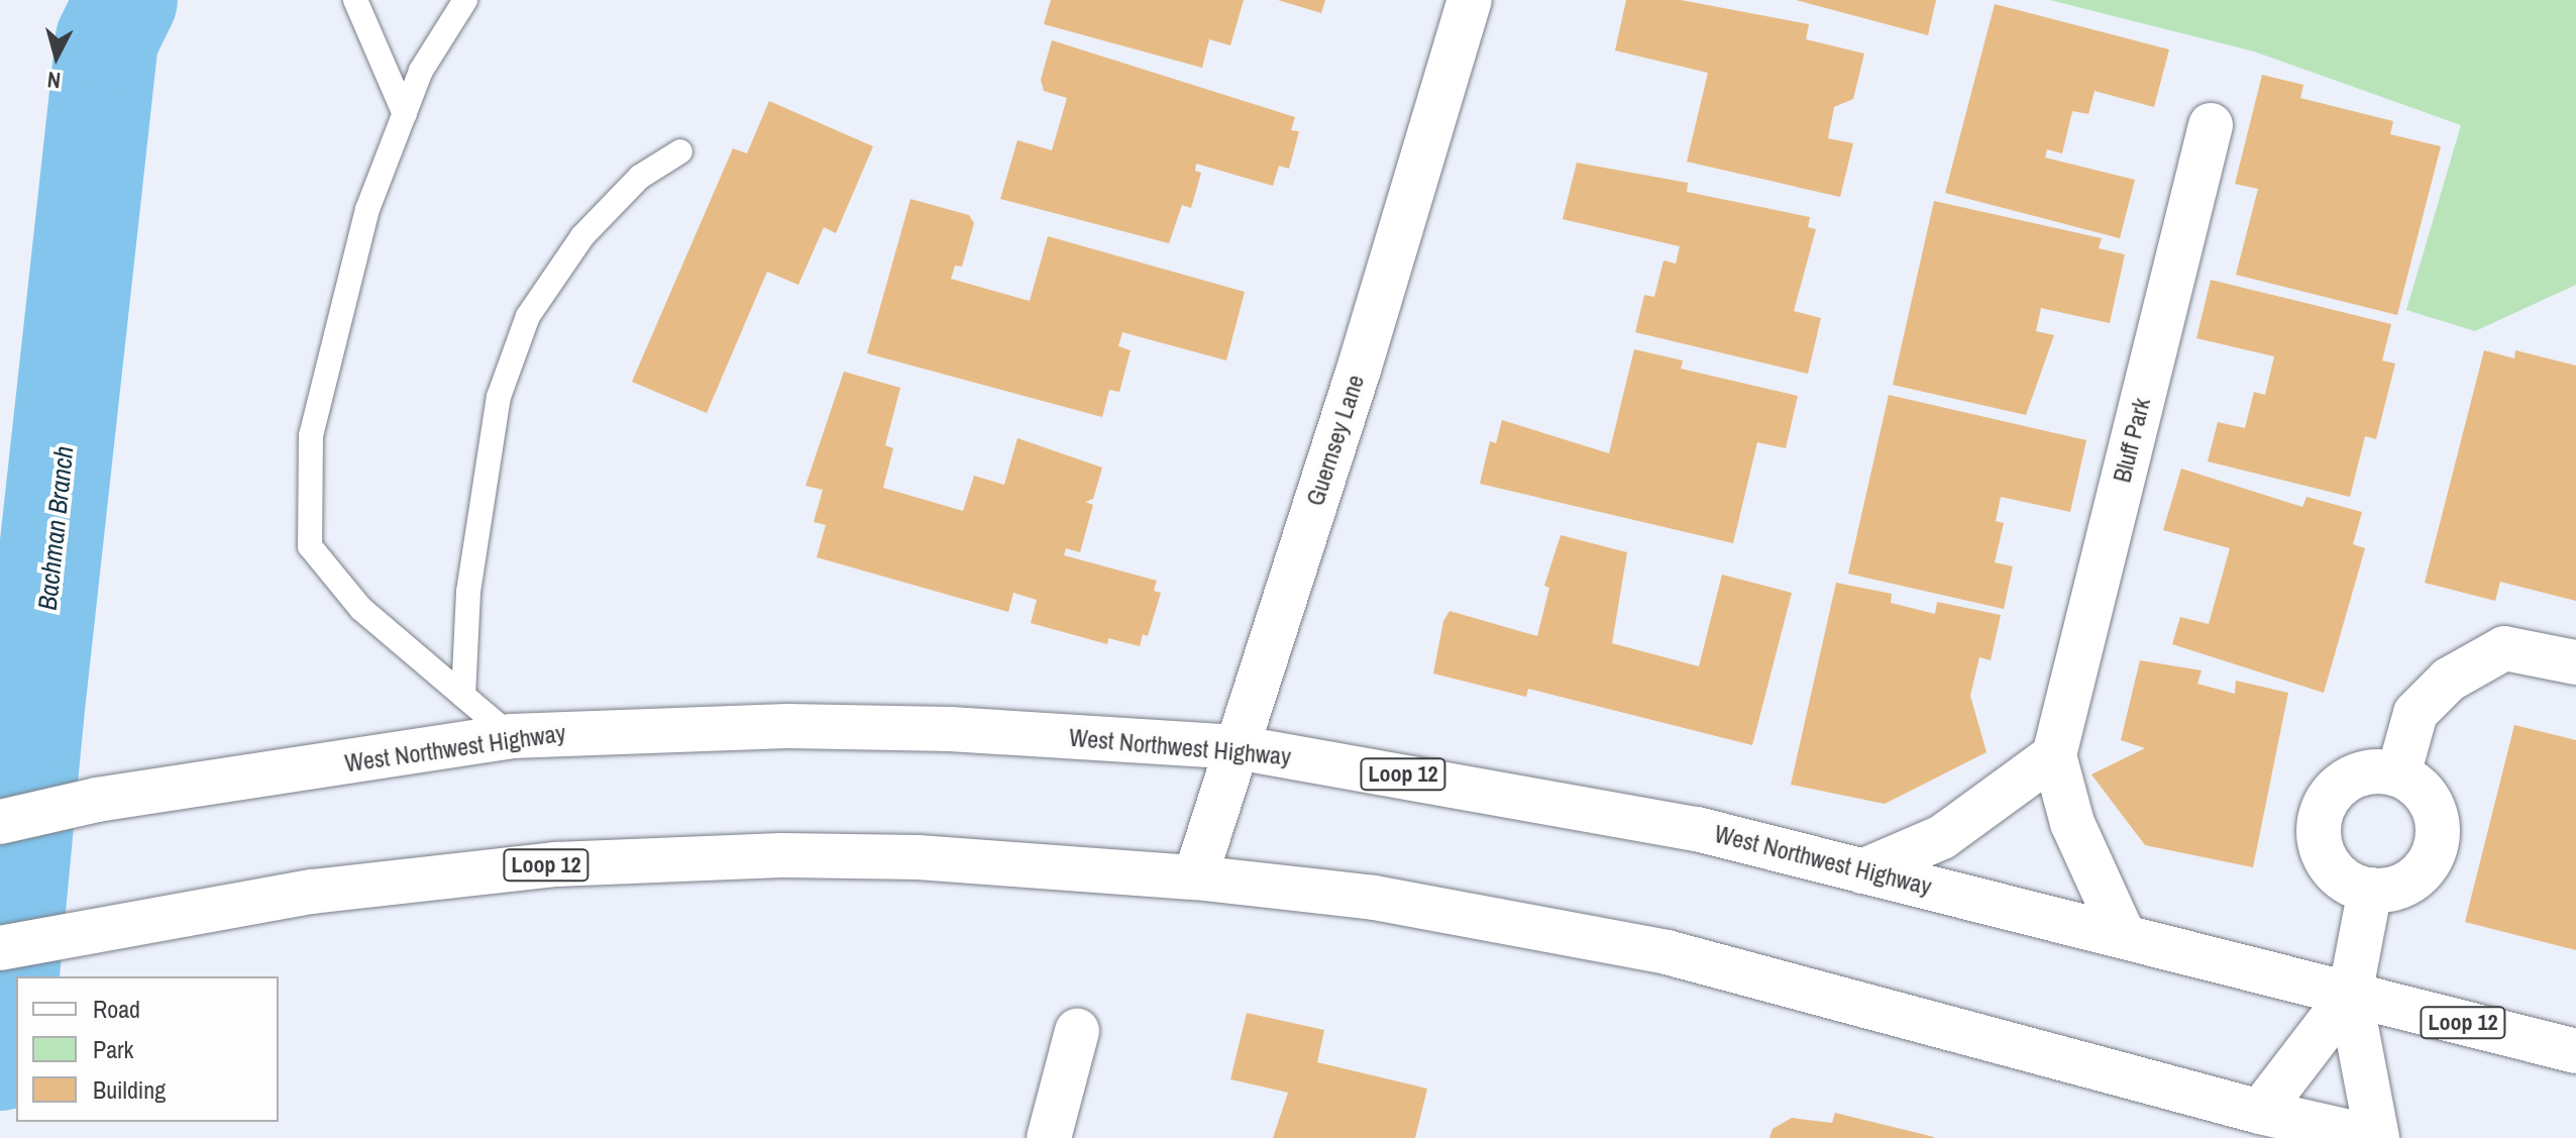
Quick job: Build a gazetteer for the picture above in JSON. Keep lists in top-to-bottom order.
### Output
{
  "streets": {
    "main road": [
      "Guernsey Lane",
      "Bluff Park",
      "West Northwest Highway",
      "Loop 12"
    ]
  },
  "crossings": [
    ["Guernsey Lane", "West Northwest Highway"],
    ["Guernsey Lane", "Loop 12"],
    ["Bluff Park", "West Northwest Highway"]
  ],
  "water": ["Bachman Branch"],
  "legend": ["Road", "Park", "Building"],
  "north": "bottom"
}
